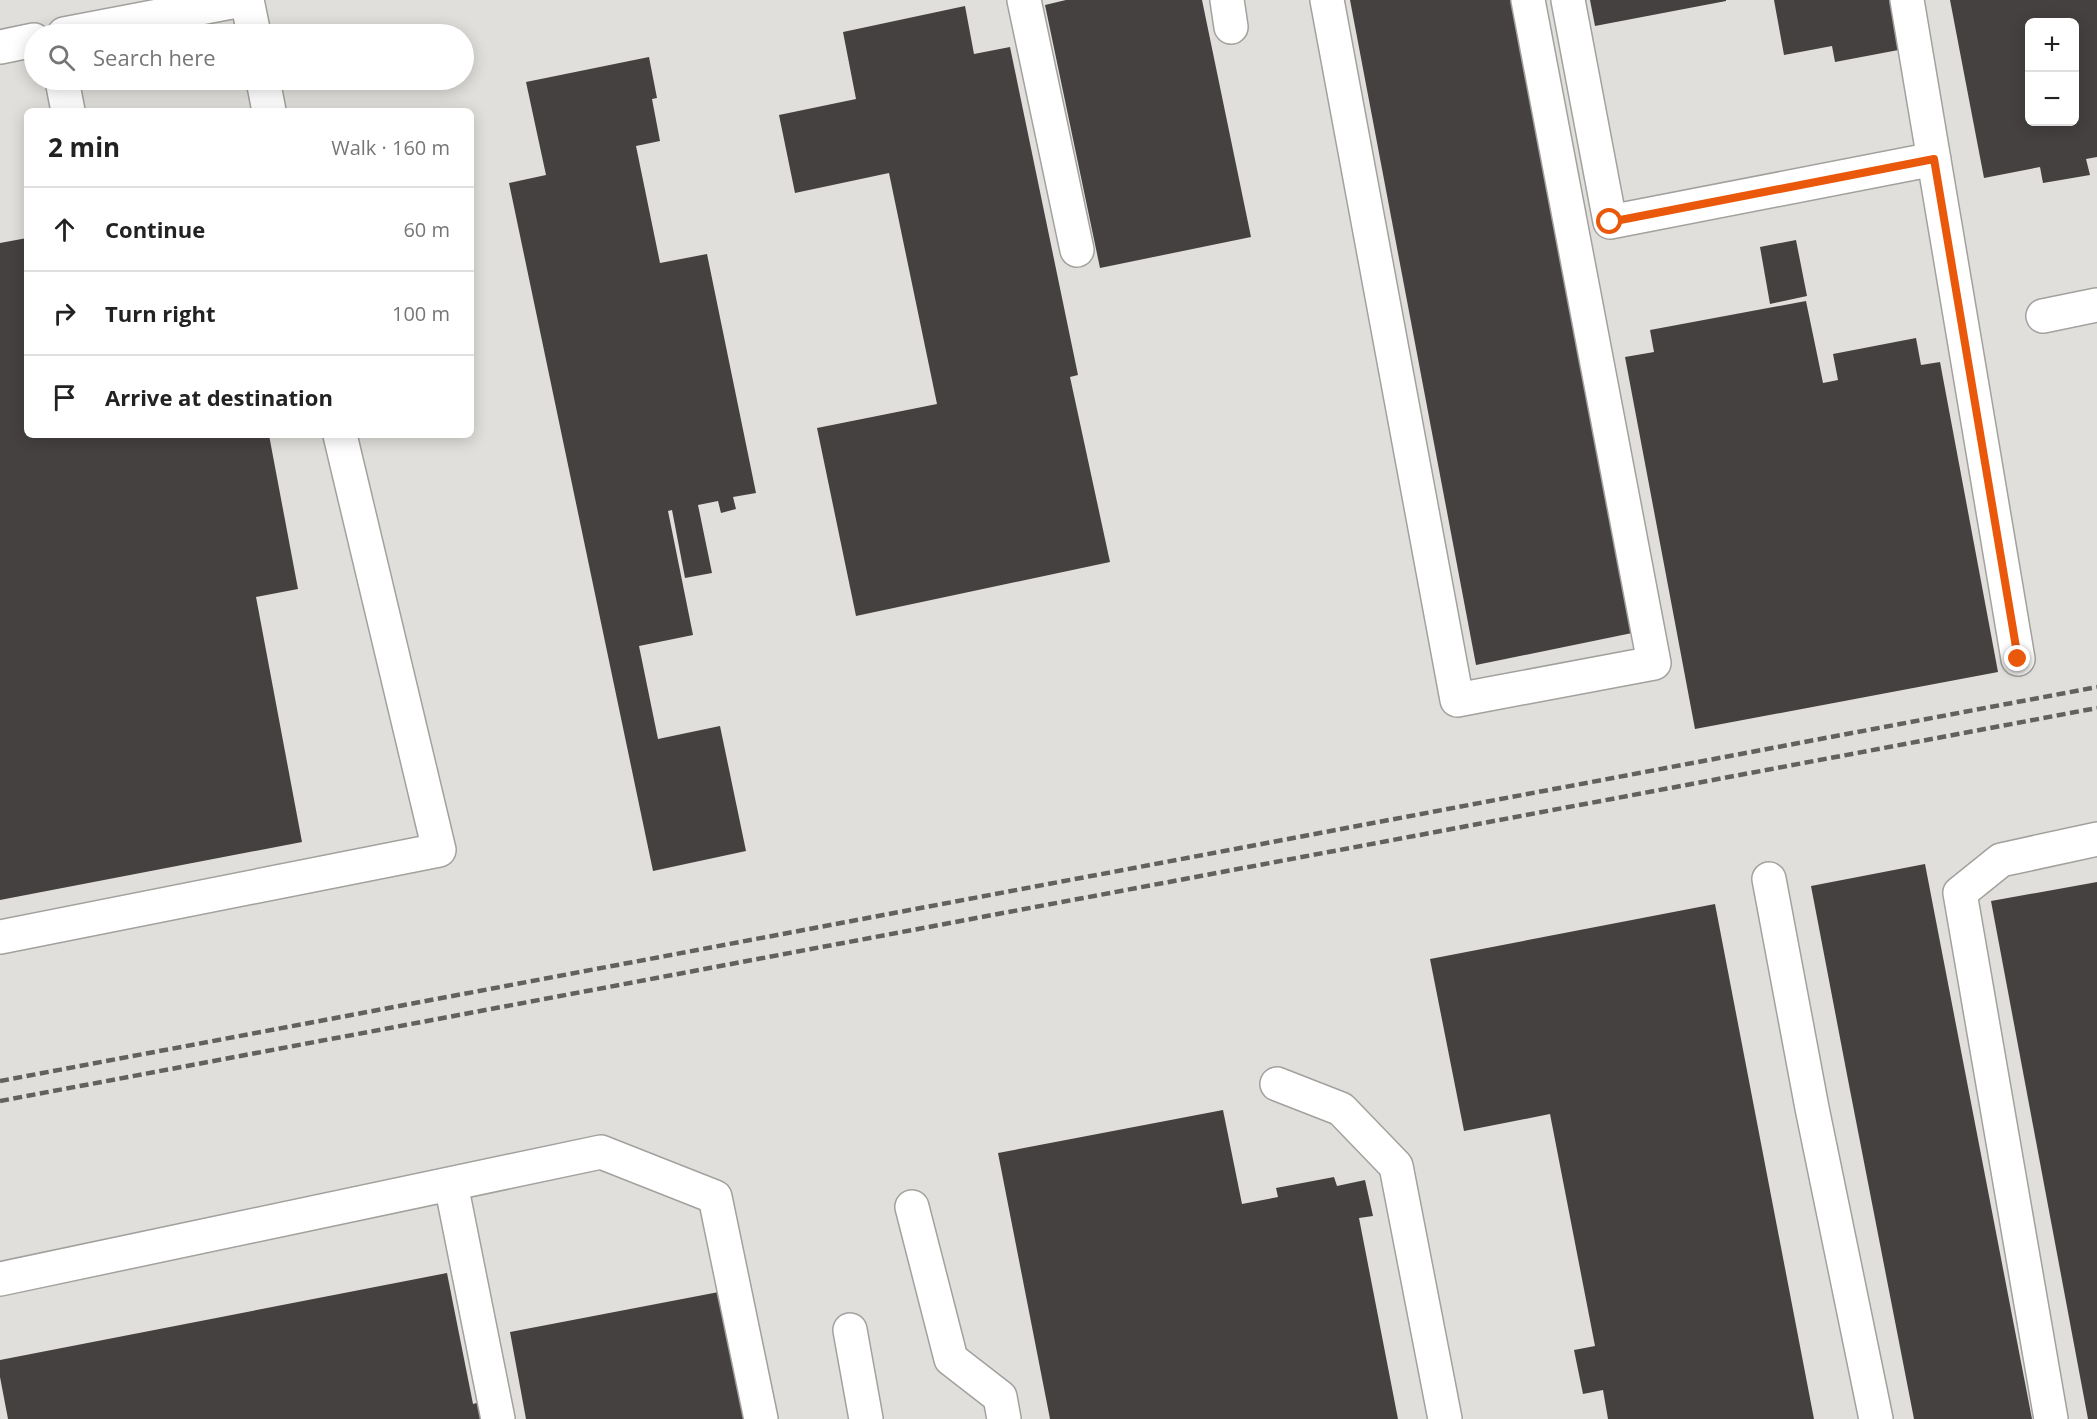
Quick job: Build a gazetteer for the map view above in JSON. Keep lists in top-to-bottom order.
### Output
{
  "page": {
    "map_buttons": ["+", "−"],
    "search": "Search here",
    "heading": ["2 min", "Walk · 160 m"],
    "list": [
      ["Continue", "60 m"],
      ["Turn right", "100 m"],
      "Arrive at destination"
    ]
  }
}
